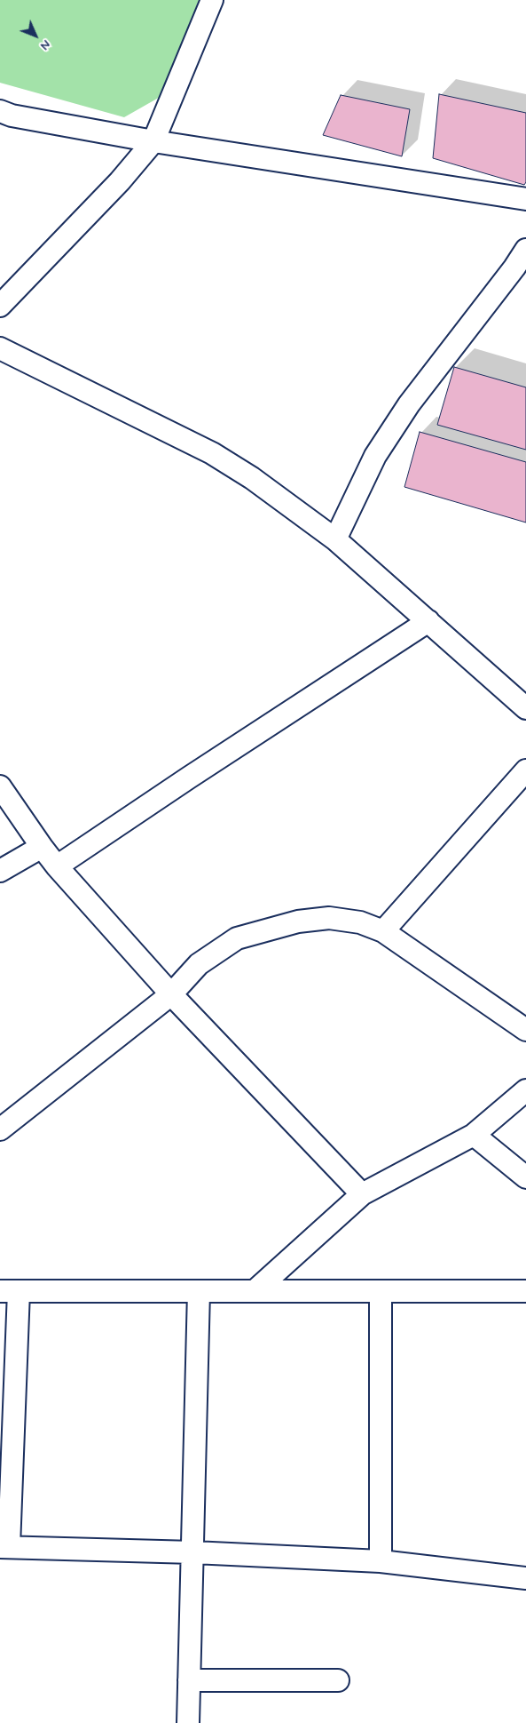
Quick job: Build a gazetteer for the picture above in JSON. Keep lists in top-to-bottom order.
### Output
{
  "north": "bottom right"
}
